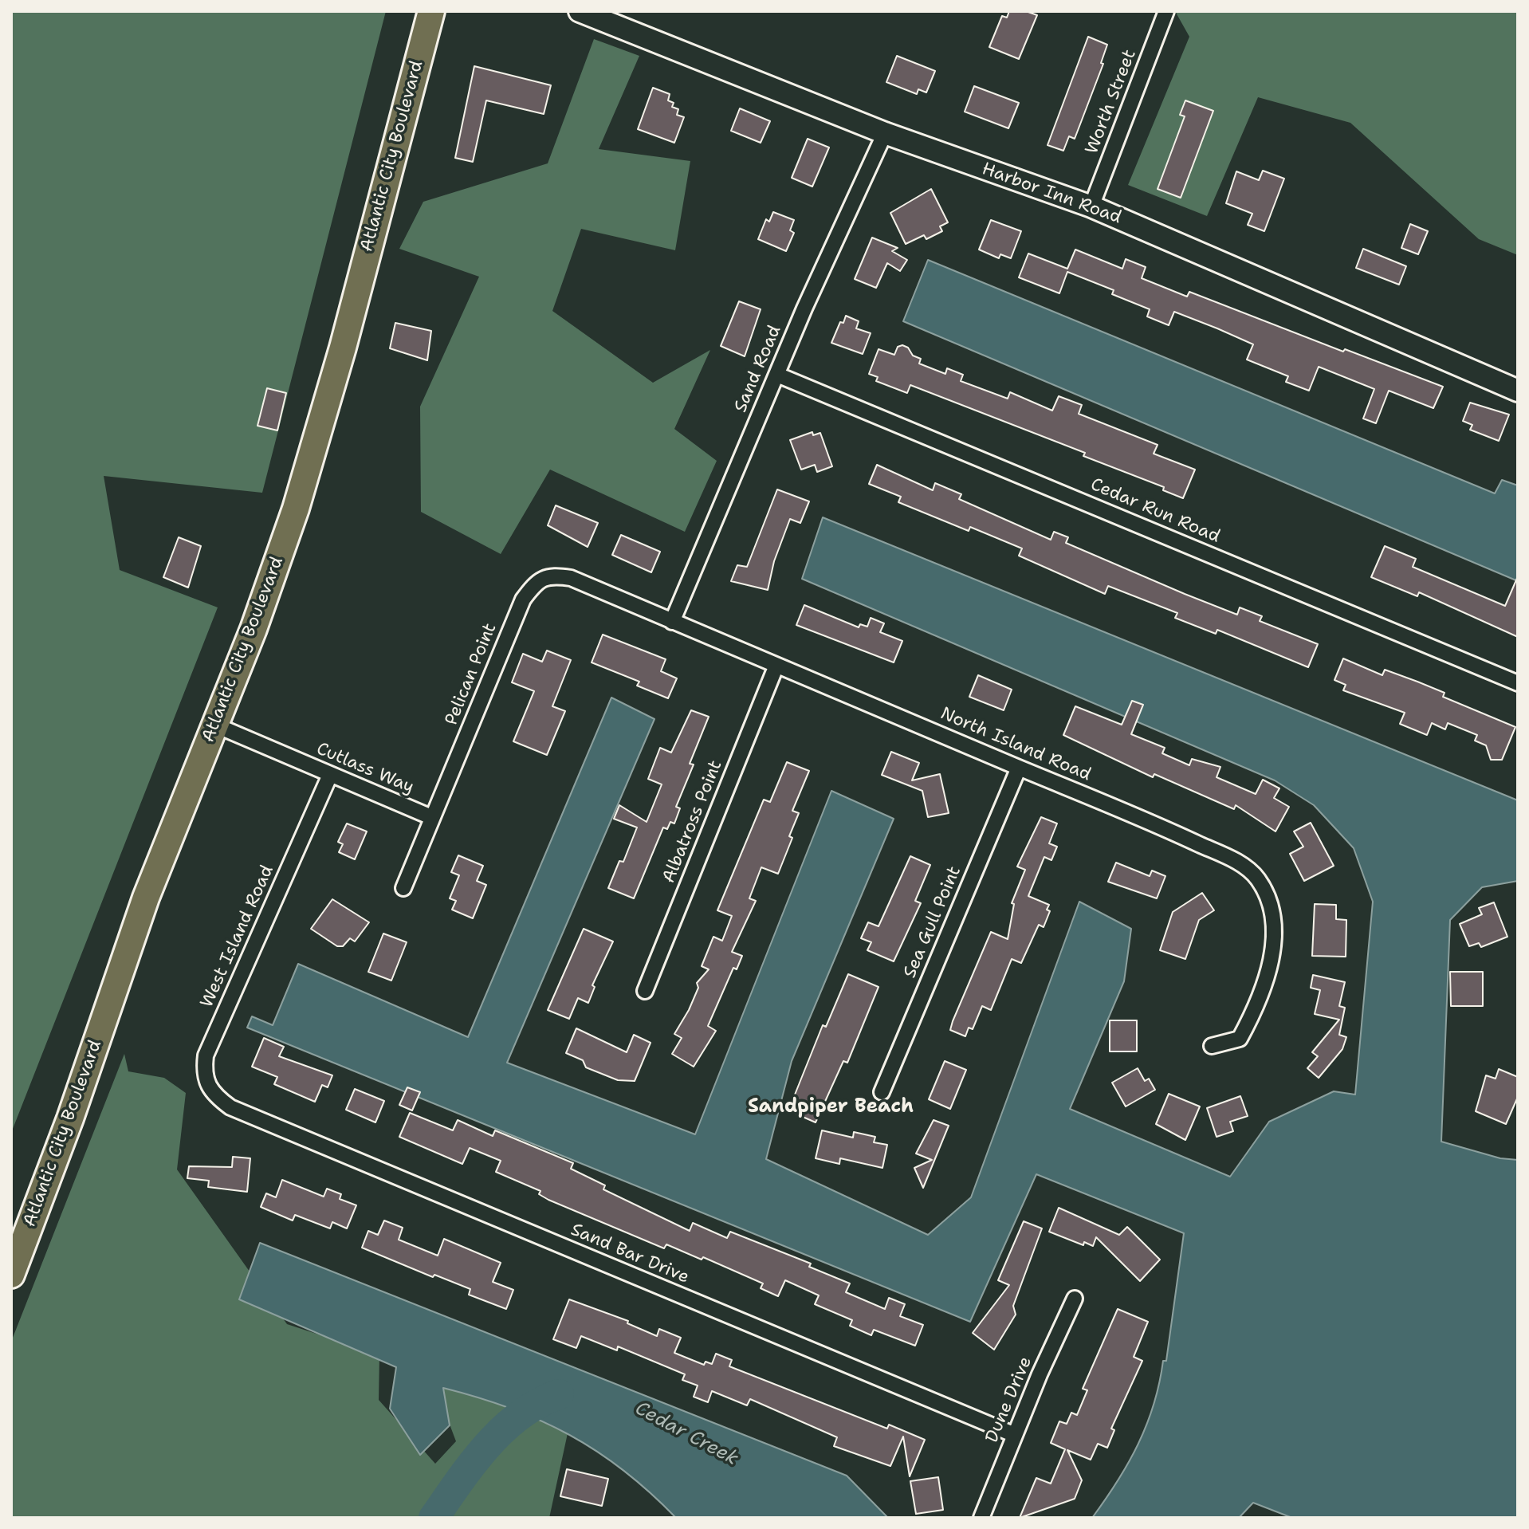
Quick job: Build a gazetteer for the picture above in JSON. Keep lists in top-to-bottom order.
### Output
{
  "streets": {
    "highway": ["Atlantic City Boulevard"],
    "main road": ["Harbor Inn Road"],
    "street": [
      "Worth Street",
      "Sand Road",
      "Cedar Run Road",
      "Pelican Point",
      "North Island Road",
      "Cutlass Way",
      "Albatross Point",
      "Sea Gull Point",
      "West Island Road",
      "Sand Bar Drive",
      "Dune Drive"
    ]
  },
  "crossings": [
    ["Worth Street", "Harbor Inn Road"],
    ["Atlantic City Boulevard", "Cutlass Way"],
    ["Harbor Inn Road", "Sand Road"],
    ["Sand Road", "Cedar Run Road"],
    ["Sand Road", "North Island Road"],
    ["Pelican Point", "North Island Road"],
    ["Pelican Point", "Cutlass Way"],
    ["North Island Road", "Albatross Point"],
    ["North Island Road", "Sea Gull Point"],
    ["Cutlass Way", "West Island Road"],
    ["West Island Road", "Sand Bar Drive"],
    ["Sand Bar Drive", "Dune Drive"]
  ],
  "districts": ["Sandpiper Beach"],
  "water": ["Cedar Creek"]
}
